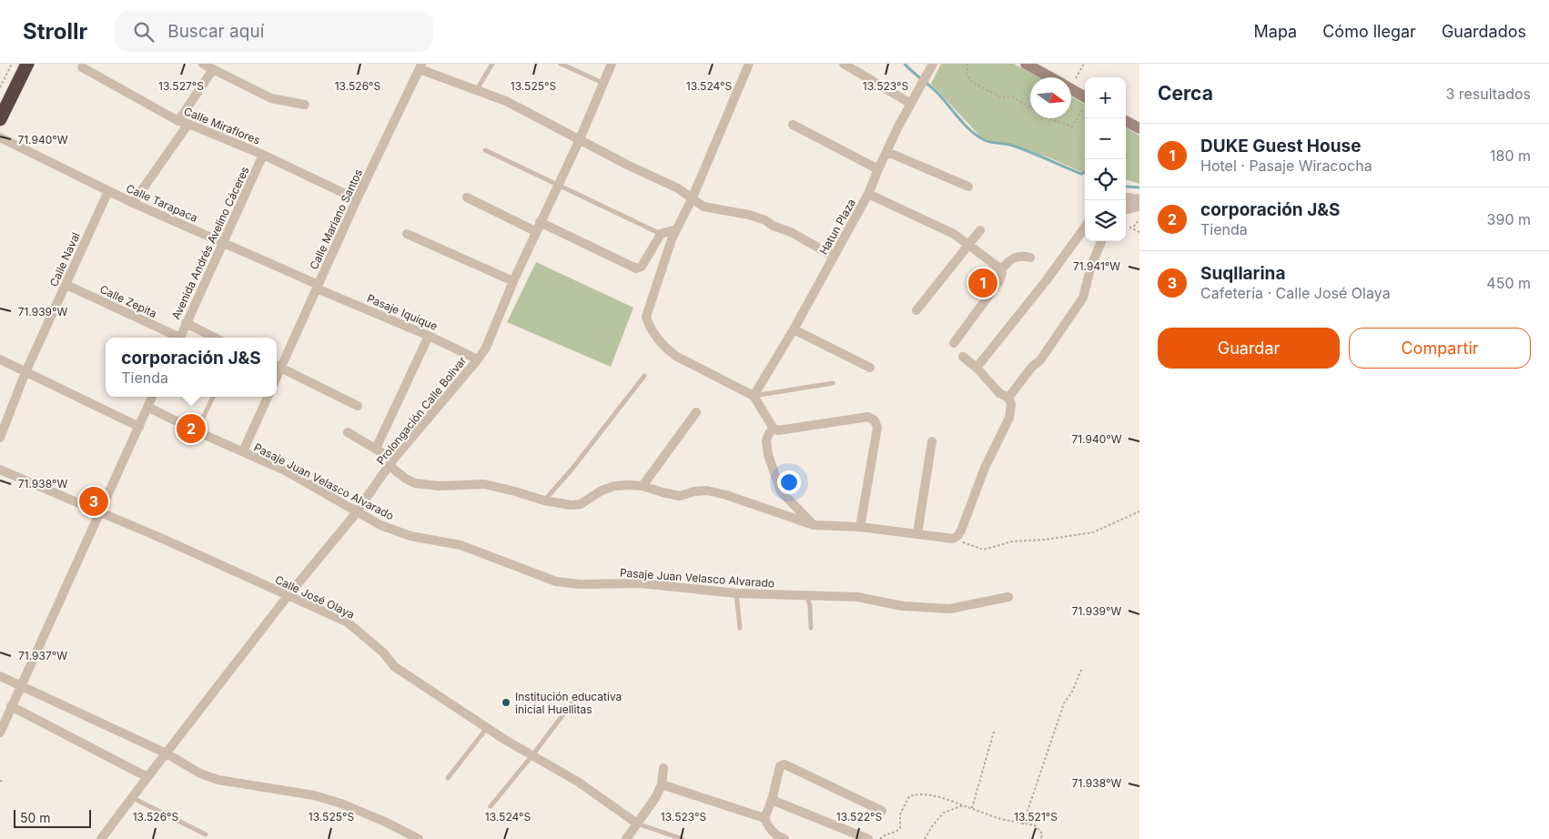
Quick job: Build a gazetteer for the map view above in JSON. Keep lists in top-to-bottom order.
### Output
{
  "streets": {
    "street": [
      "Calle Miraflores",
      "Calle Tarapaca",
      "Calle Mariano Santos",
      "Hatun Plaza",
      "Avenida Andrés Avelino Cáceres",
      "Calle Naval",
      "Calle Zepita",
      "Pasaje Iquique",
      "Prolongación Calle Bolivar",
      "Pasaje Juan Velasco Alvarado",
      "Calle José Olaya"
    ]
  },
  "crossings": [
    ["Calle Miraflores", "Calle Mariano Santos"],
    ["Calle Miraflores", "Avenida Andrés Avelino Cáceres"],
    ["Calle Tarapaca", "Calle Mariano Santos"],
    ["Calle Tarapaca", "Avenida Andrés Avelino Cáceres"],
    ["Calle Tarapaca", "Calle Naval"],
    ["Calle Tarapaca", "Pasaje Iquique"],
    ["Calle Mariano Santos", "Pasaje Iquique"],
    ["Calle Naval", "Calle Zepita"],
    ["Pasaje Iquique", "Prolongación Calle Bolivar"],
    ["Prolongación Calle Bolivar", "Pasaje Juan Velasco Alvarado"],
    ["Prolongación Calle Bolivar", "Calle José Olaya"]
  ],
  "places": ["Institución educativa inicial Huellitas"],
  "scale_bar": "50 m",
  "north": "right",
  "page": {
    "header": "Strollr",
    "search": "Buscar aquí",
    "nav": ["Mapa", "Cómo llegar", "Guardados"],
    "heading": ["Cerca", "3 resultados"],
    "map_buttons": ["+", "−"],
    "list": [
      {
        "mark": "1",
        "name": "DUKE Guest House",
        "note": "Hotel · Pasaje Wiracocha",
        "value": "180 m"
      },
      {
        "mark": "2",
        "name": "corporación J&S",
        "note": "Tienda",
        "value": "390 m"
      },
      {
        "mark": "3",
        "name": "Suqllarina",
        "note": "Cafetería · Calle José Olaya",
        "value": "450 m"
      }
    ],
    "pins": ["1", "2", "3"],
    "buttons": ["Guardar", "Compartir"],
    "popup": ["corporación J&S", "Tienda"],
    "scale": "50 m"
  },
  "coordinates": [
    "13.527°S",
    "13.526°S",
    "13.525°S",
    "13.524°S",
    "13.523°S",
    "71.940°W",
    "71.941°W",
    "71.939°W",
    "71.938°W",
    "71.937°W",
    "13.522°S",
    "13.521°S"
  ]
}
